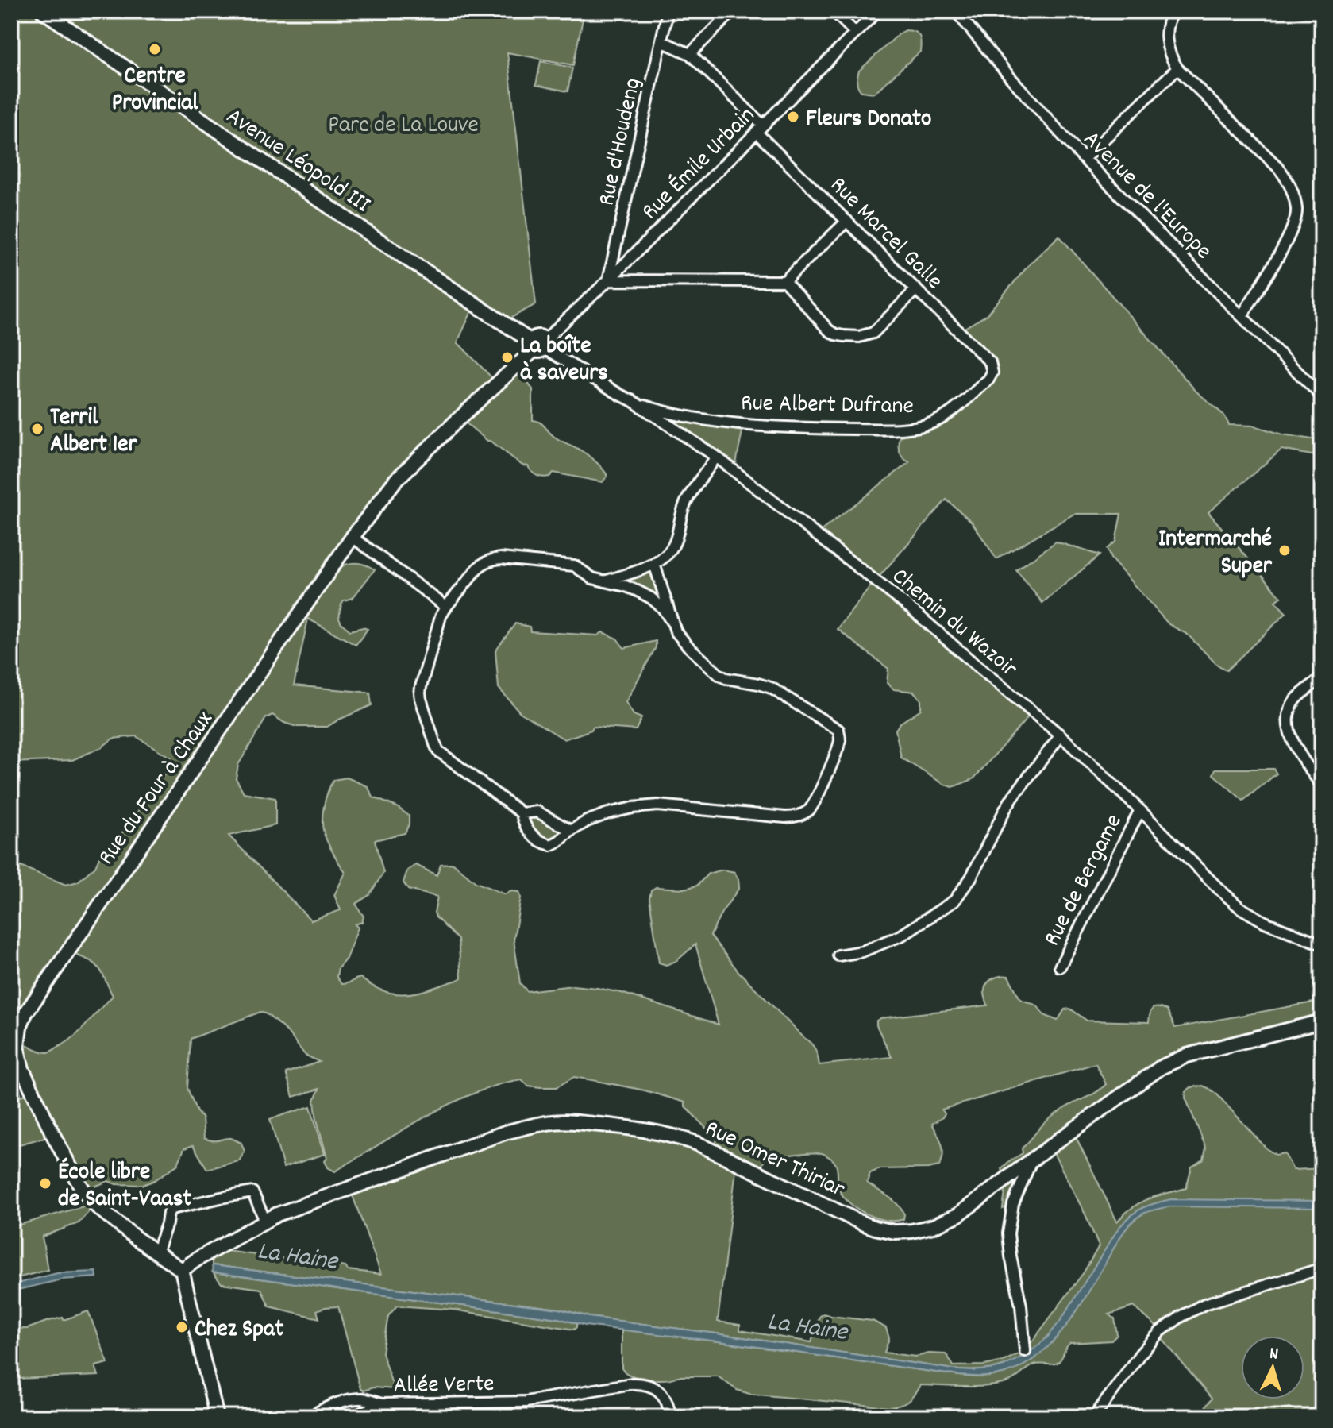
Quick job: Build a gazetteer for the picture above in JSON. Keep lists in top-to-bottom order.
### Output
{
  "streets": {
    "street": [
      "Rue d'Houdeng",
      "Avenue Léopold III",
      "Rue Émile Urbain",
      "Avenue de l'Europe",
      "Rue Marcel Galle",
      "Rue Albert Dufrane",
      "Chemin du Wazoir",
      "Rue du Four à Chaux",
      "Rue de Bergame",
      "Rue Omer Thiriar",
      "Allée Verte"
    ]
  },
  "crossings": [
    ["Rue d'Houdeng", "Rue Émile Urbain"],
    ["Avenue Léopold III", "Rue Émile Urbain"],
    ["Avenue Léopold III", "Chemin du Wazoir"],
    ["Avenue Léopold III", "Rue du Four à Chaux"],
    ["Rue Émile Urbain", "Rue Marcel Galle"],
    ["Rue Émile Urbain", "Chemin du Wazoir"],
    ["Rue Émile Urbain", "Rue du Four à Chaux"],
    ["Rue Marcel Galle", "Rue Albert Dufrane"],
    ["Rue Albert Dufrane", "Chemin du Wazoir"],
    ["Chemin du Wazoir", "Rue du Four à Chaux"],
    ["Chemin du Wazoir", "Rue de Bergame"],
    ["Rue du Four à Chaux", "Rue Omer Thiriar"]
  ],
  "water": ["La Haine"],
  "parks": ["Parc de La Louve"],
  "places": [
    "Centre Provincial",
    "Fleurs Donato",
    "La boîte à saveurs",
    "Terril Albert 1er",
    "Intermarché Super",
    "École libre de Saint-Vaast",
    "Chez Spat"
  ],
  "north": "top"
}
